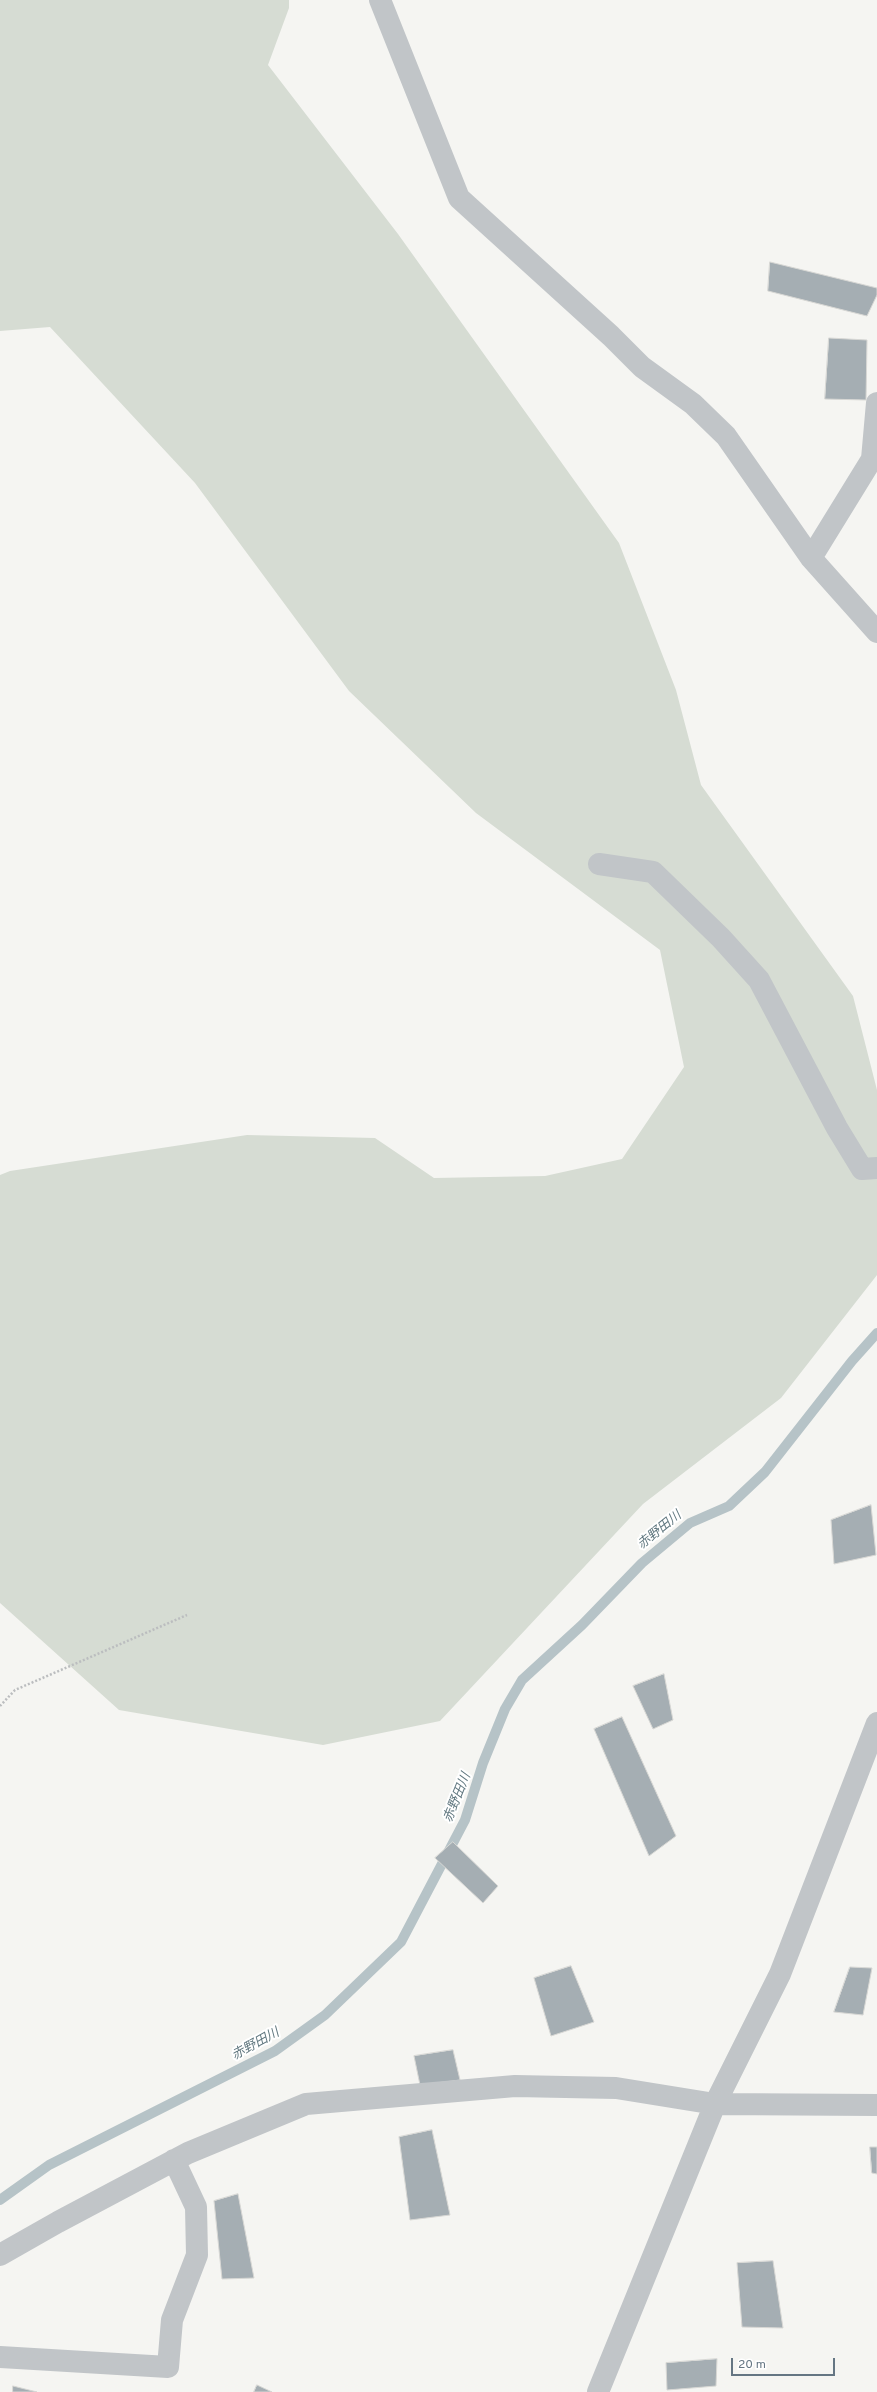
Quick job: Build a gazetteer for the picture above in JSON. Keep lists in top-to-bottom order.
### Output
{
  "water": ["赤野田川"],
  "scale_bar": "20 m"
}
